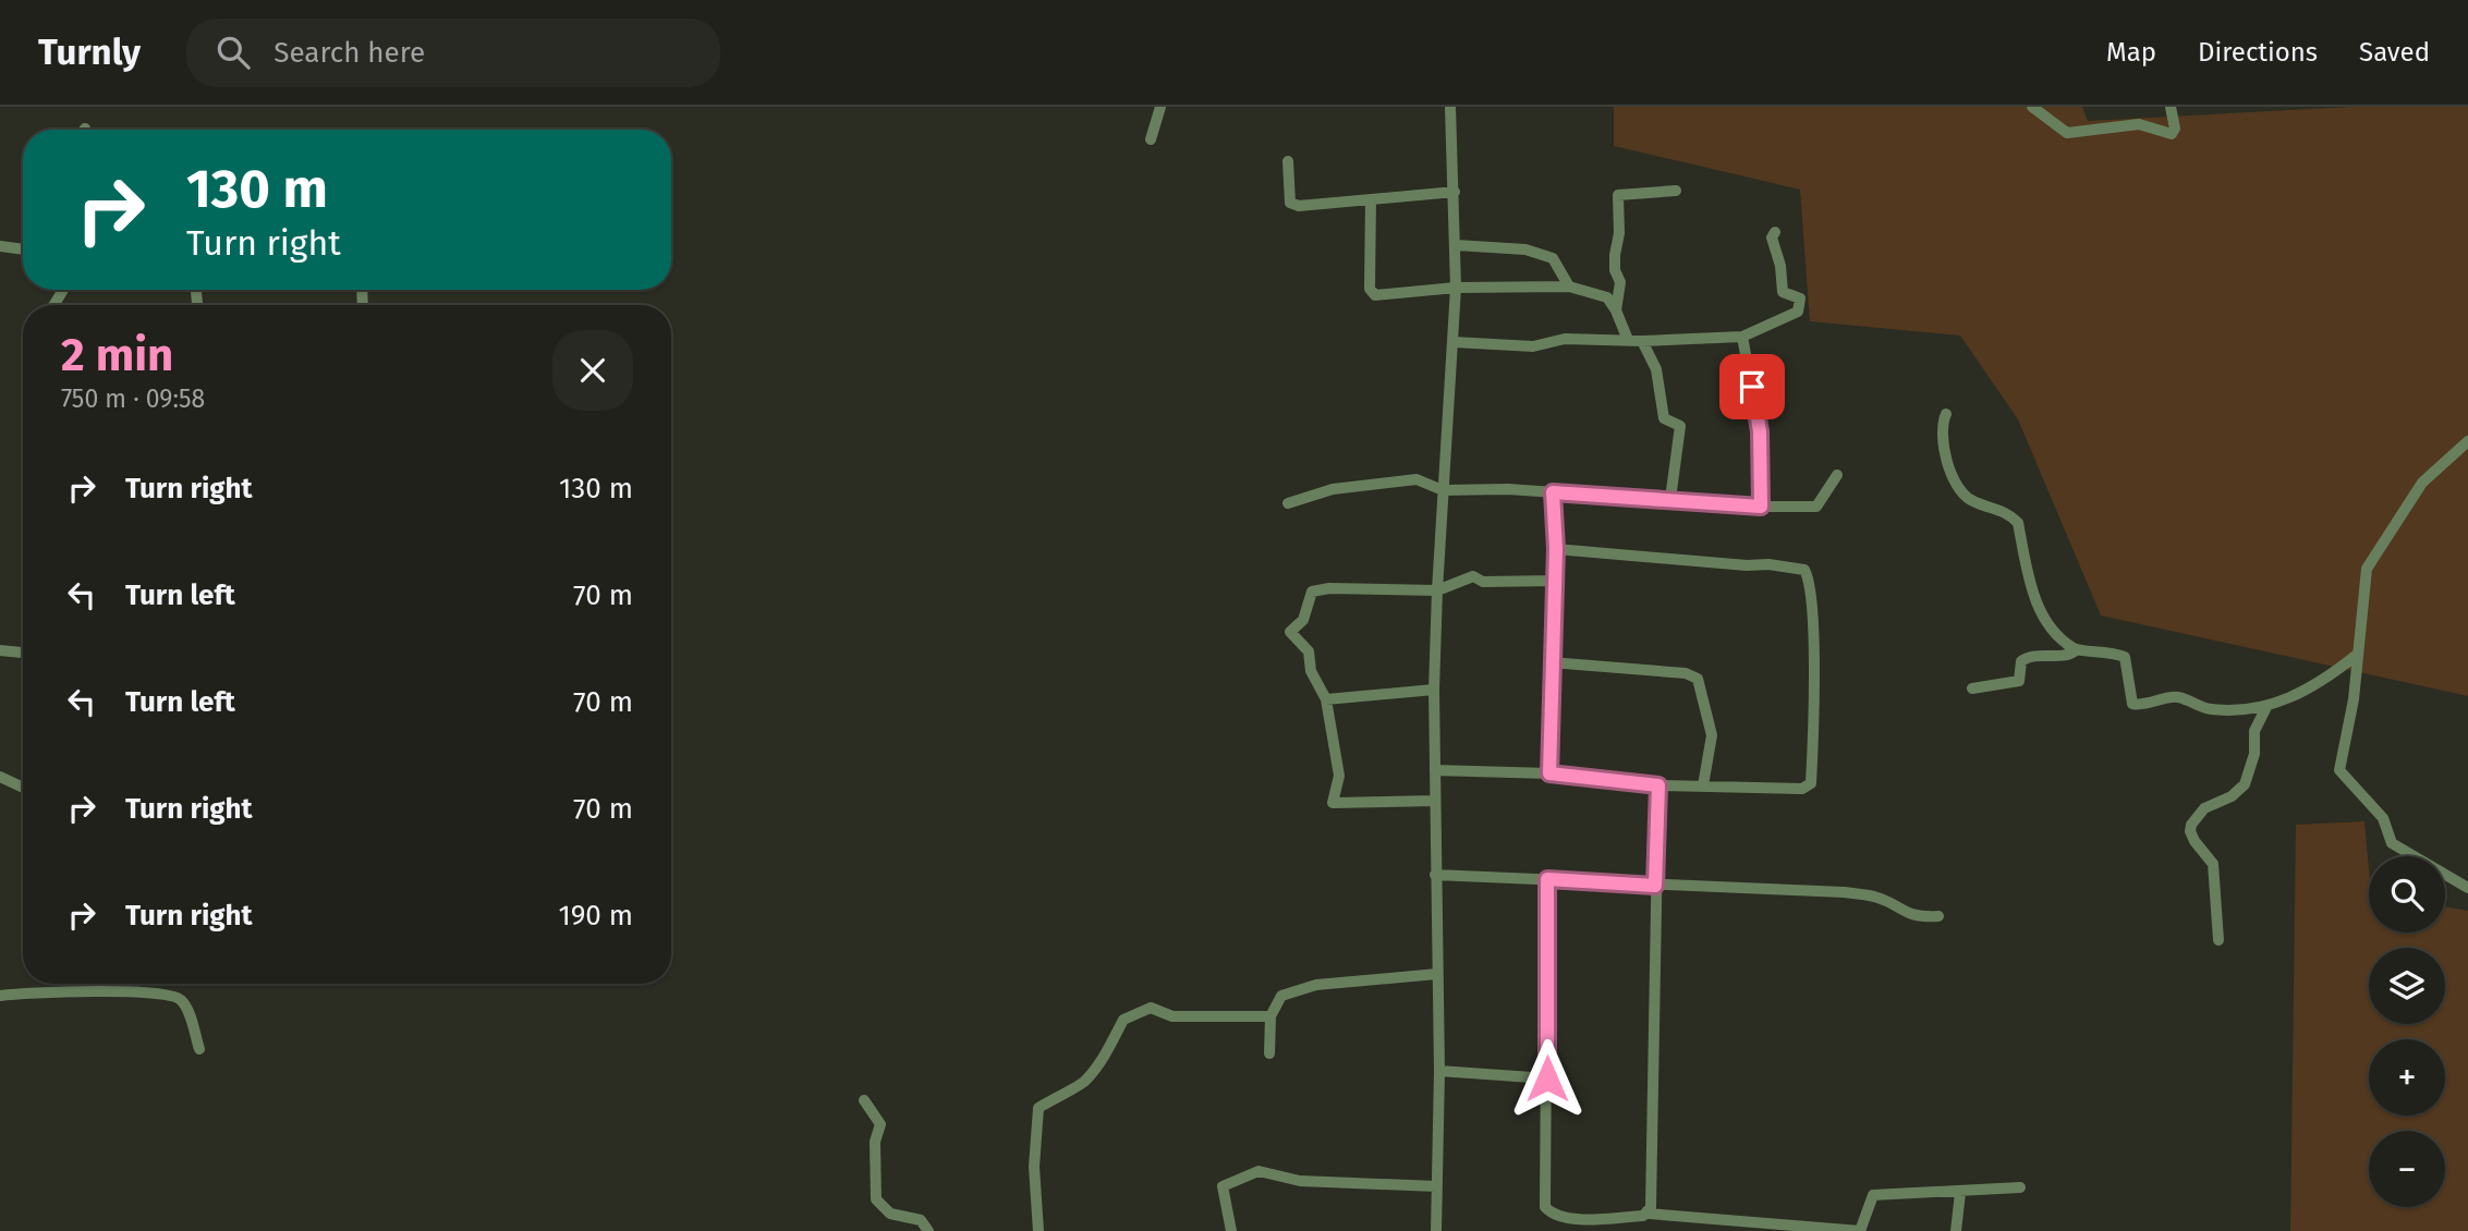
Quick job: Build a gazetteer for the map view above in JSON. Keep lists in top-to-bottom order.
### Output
{
  "page": {
    "header": "Turnly",
    "search": "Search here",
    "nav": ["Map", "Directions", "Saved"],
    "turn": ["130 m", "Turn right"],
    "heading": ["2 min", "750 m · 09:58"],
    "list": [
      {
        "name": "Turn right",
        "value": "130 m"
      },
      {
        "name": "Turn left",
        "value": "70 m"
      },
      {
        "name": "Turn left",
        "value": "70 m"
      },
      {
        "name": "Turn right",
        "value": "70 m"
      },
      {
        "name": "Turn right",
        "value": "190 m"
      }
    ],
    "map_buttons": ["+", "−"]
  }
}
